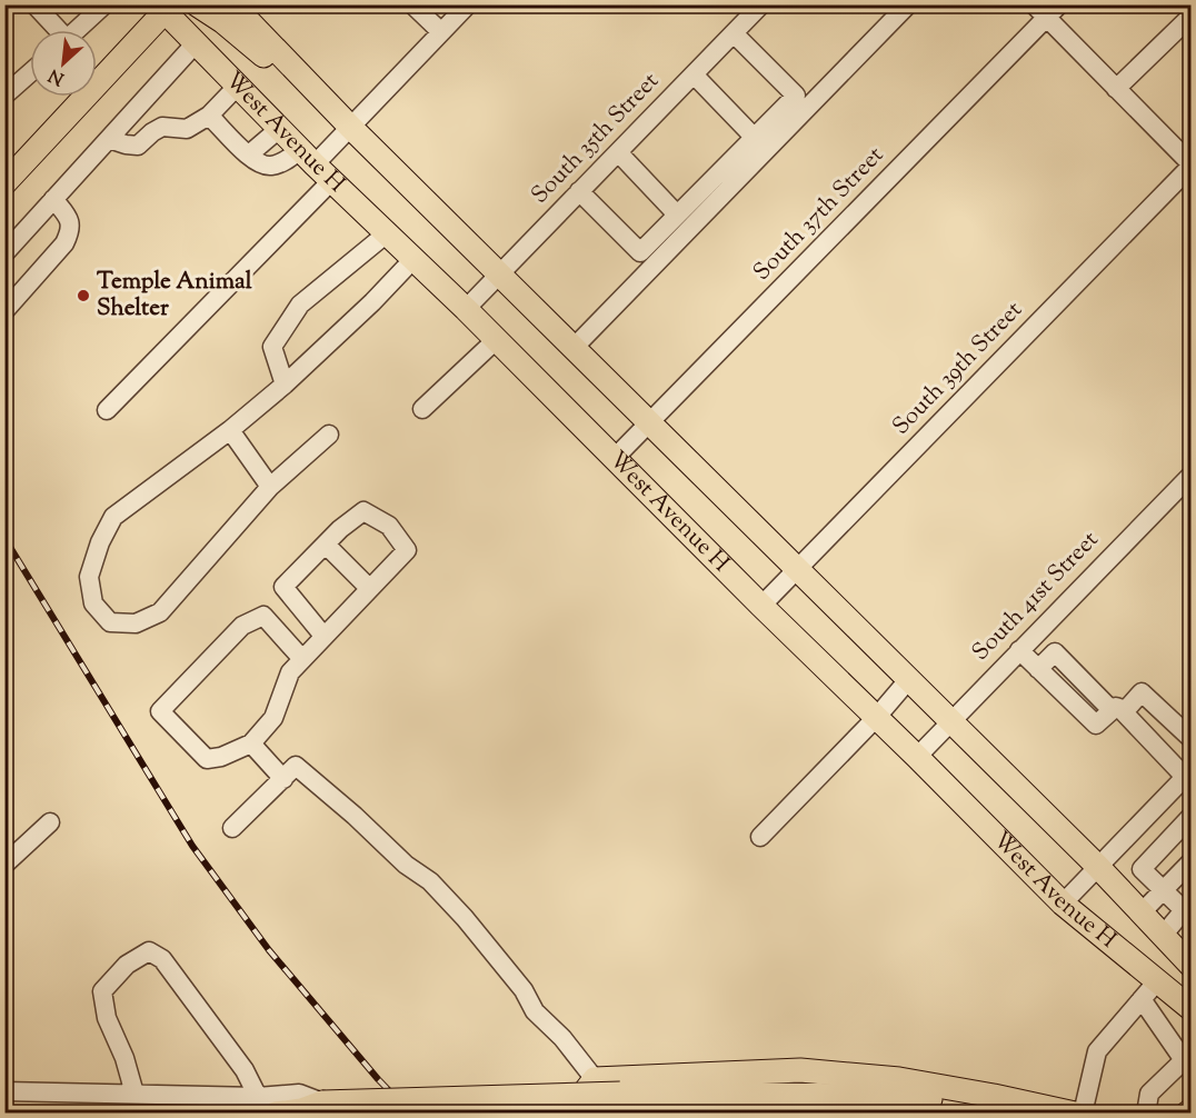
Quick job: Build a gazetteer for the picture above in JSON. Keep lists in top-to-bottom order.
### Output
{
  "streets": {
    "main road": ["West Avenue H"],
    "street": [
      "South 35th Street",
      "South 37th Street",
      "South 39th Street",
      "South 41st Street"
    ]
  },
  "crossings": [
    ["West Avenue H", "South 35th Street"],
    ["West Avenue H", "South 37th Street"],
    ["West Avenue H", "South 39th Street"],
    ["West Avenue H", "South 41st Street"]
  ],
  "places": ["Temple Animal Shelter"],
  "north": "bottom left"
}
